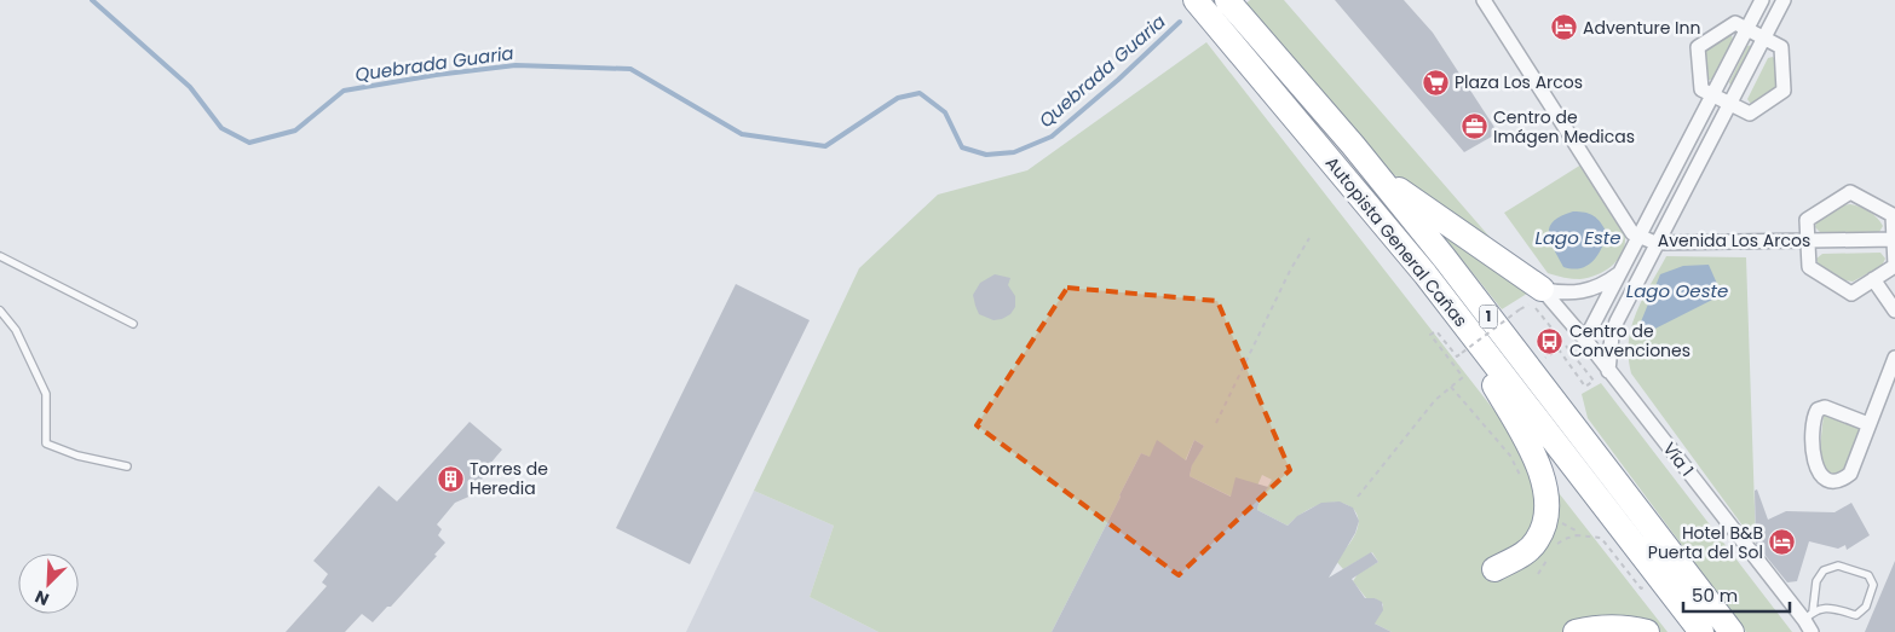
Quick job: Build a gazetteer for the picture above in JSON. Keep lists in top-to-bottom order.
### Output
{
  "streets": {
    "highway": ["Autopista General Cañas", "1"],
    "street": ["Avenida Los Arcos", "Vía 1"]
  },
  "water": ["Quebrada Guaria", "Lago Este", "Lago Oeste"],
  "places": {
    "hotel": ["Adventure Inn", "Hotel B&B Puerta del Sol"],
    "supermarket": ["Plaza Los Arcos"],
    "office": ["Centro de Imágen Medicas"],
    "bus stop": ["Centro de Convenciones"],
    "building": ["Torres de Heredia"]
  },
  "scale_bar": "50 m",
  "north": "bottom left"
}
